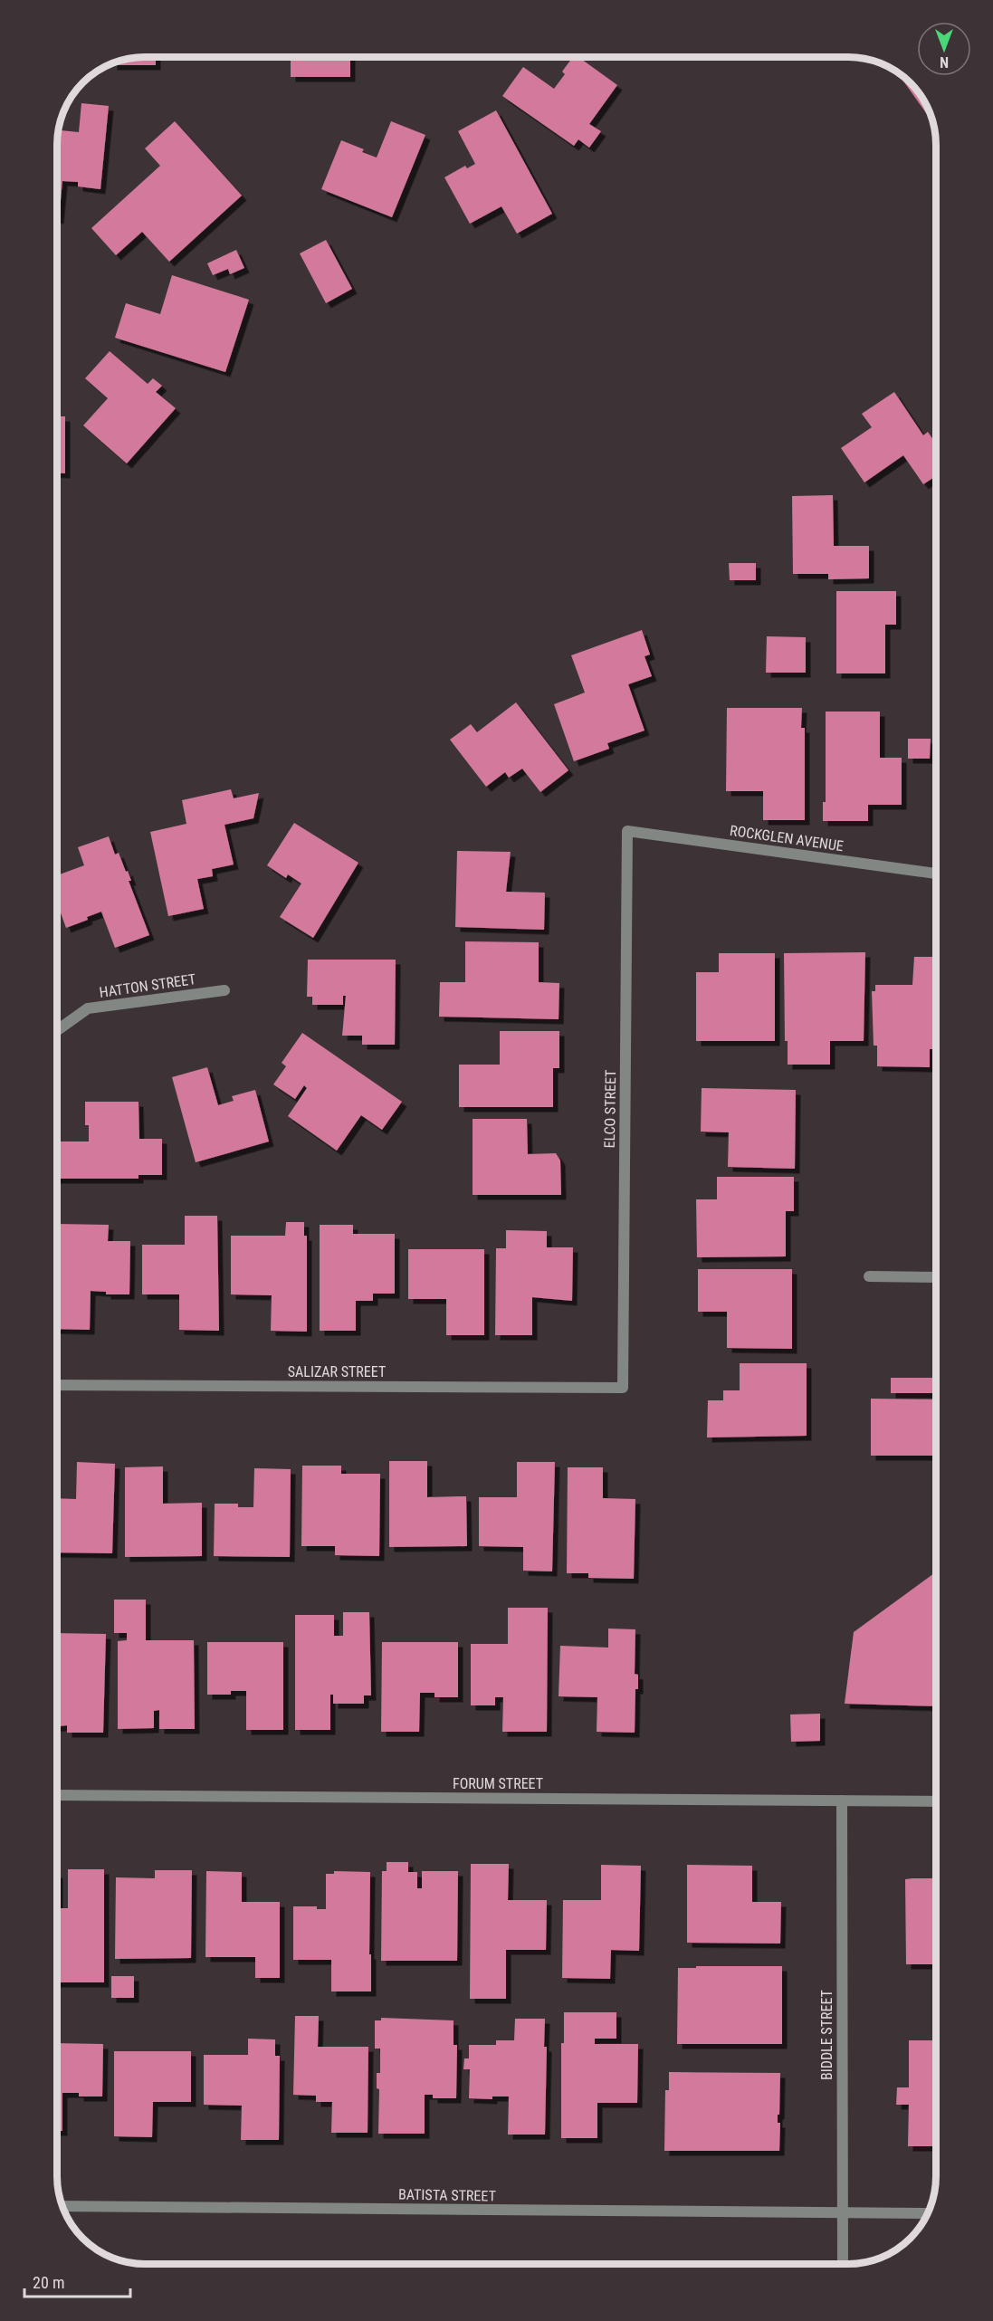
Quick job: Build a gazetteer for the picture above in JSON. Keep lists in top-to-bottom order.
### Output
{
  "streets": {
    "street": [
      "ROCKGLEN AVENUE",
      "HATTON STREET",
      "ELCO STREET",
      "SALIZAR STREET",
      "FORUM STREET",
      "BIDDLE STREET",
      "BATISTA STREET"
    ]
  },
  "crossings": [
    ["ROCKGLEN AVENUE", "ELCO STREET"],
    ["ELCO STREET", "SALIZAR STREET"],
    ["FORUM STREET", "BIDDLE STREET"],
    ["BIDDLE STREET", "BATISTA STREET"]
  ],
  "scale_bar": "20 m",
  "north": "bottom"
}
